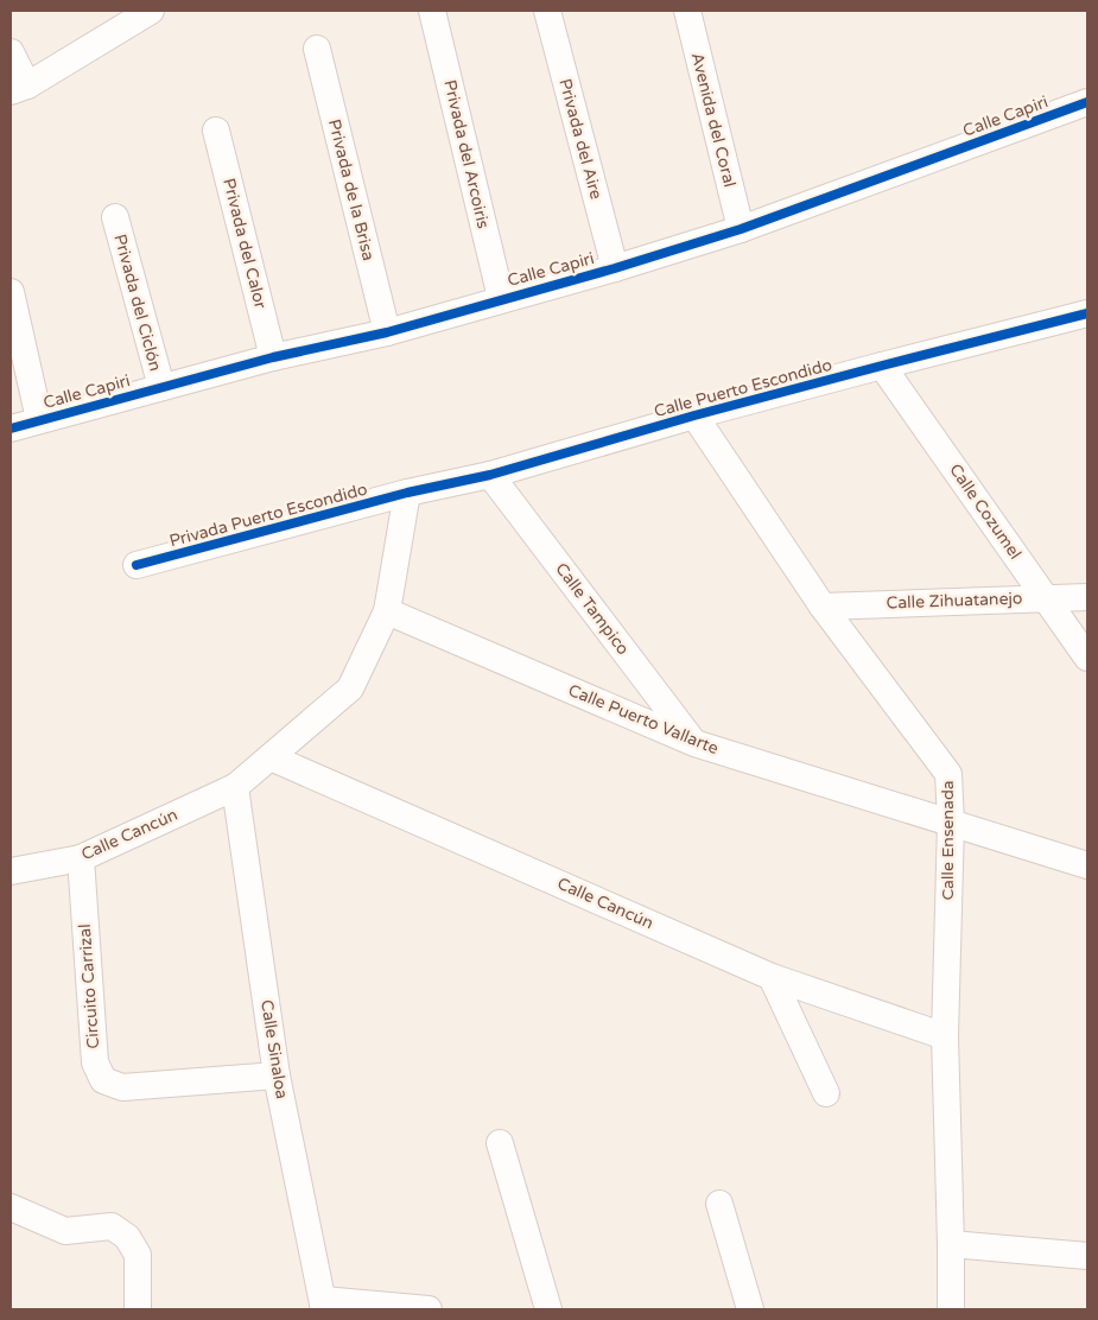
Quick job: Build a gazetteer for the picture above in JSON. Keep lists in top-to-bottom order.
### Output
{
  "streets": {
    "street": [
      "Calle Capiri",
      "Avenida del Coral",
      "Privada del Aire",
      "Privada del Arcoiris",
      "Privada de la Brisa",
      "Privada del Calor",
      "Privada del Ciclón",
      "Calle Puerto Escondido",
      "Calle Cozumel",
      "Privada Puerto Escondido",
      "Calle Zihuatanejo",
      "Calle Tampico",
      "Calle Puerto Vallarte",
      "Calle Cancún",
      "Calle Ensenada",
      "Circuito Carrizal",
      "Calle Sinaloa"
    ]
  },
  "crossings": [
    ["Calle Capiri", "Avenida del Coral"],
    ["Calle Capiri", "Privada del Aire"],
    ["Calle Capiri", "Privada del Arcoiris"],
    ["Calle Capiri", "Privada de la Brisa"],
    ["Calle Capiri", "Privada del Calor"],
    ["Calle Capiri", "Privada del Ciclón"],
    ["Calle Puerto Escondido", "Calle Cozumel"],
    ["Calle Puerto Escondido", "Privada Puerto Escondido"],
    ["Calle Puerto Escondido", "Calle Tampico"],
    ["Calle Puerto Escondido", "Calle Ensenada"],
    ["Calle Cozumel", "Calle Zihuatanejo"],
    ["Calle Zihuatanejo", "Calle Ensenada"],
    ["Calle Tampico", "Calle Puerto Vallarte"],
    ["Calle Puerto Vallarte", "Calle Cancún"],
    ["Calle Puerto Vallarte", "Calle Ensenada"],
    ["Calle Cancún", "Calle Ensenada"],
    ["Calle Cancún", "Circuito Carrizal"],
    ["Calle Cancún", "Calle Sinaloa"],
    ["Circuito Carrizal", "Calle Sinaloa"]
  ]
}
